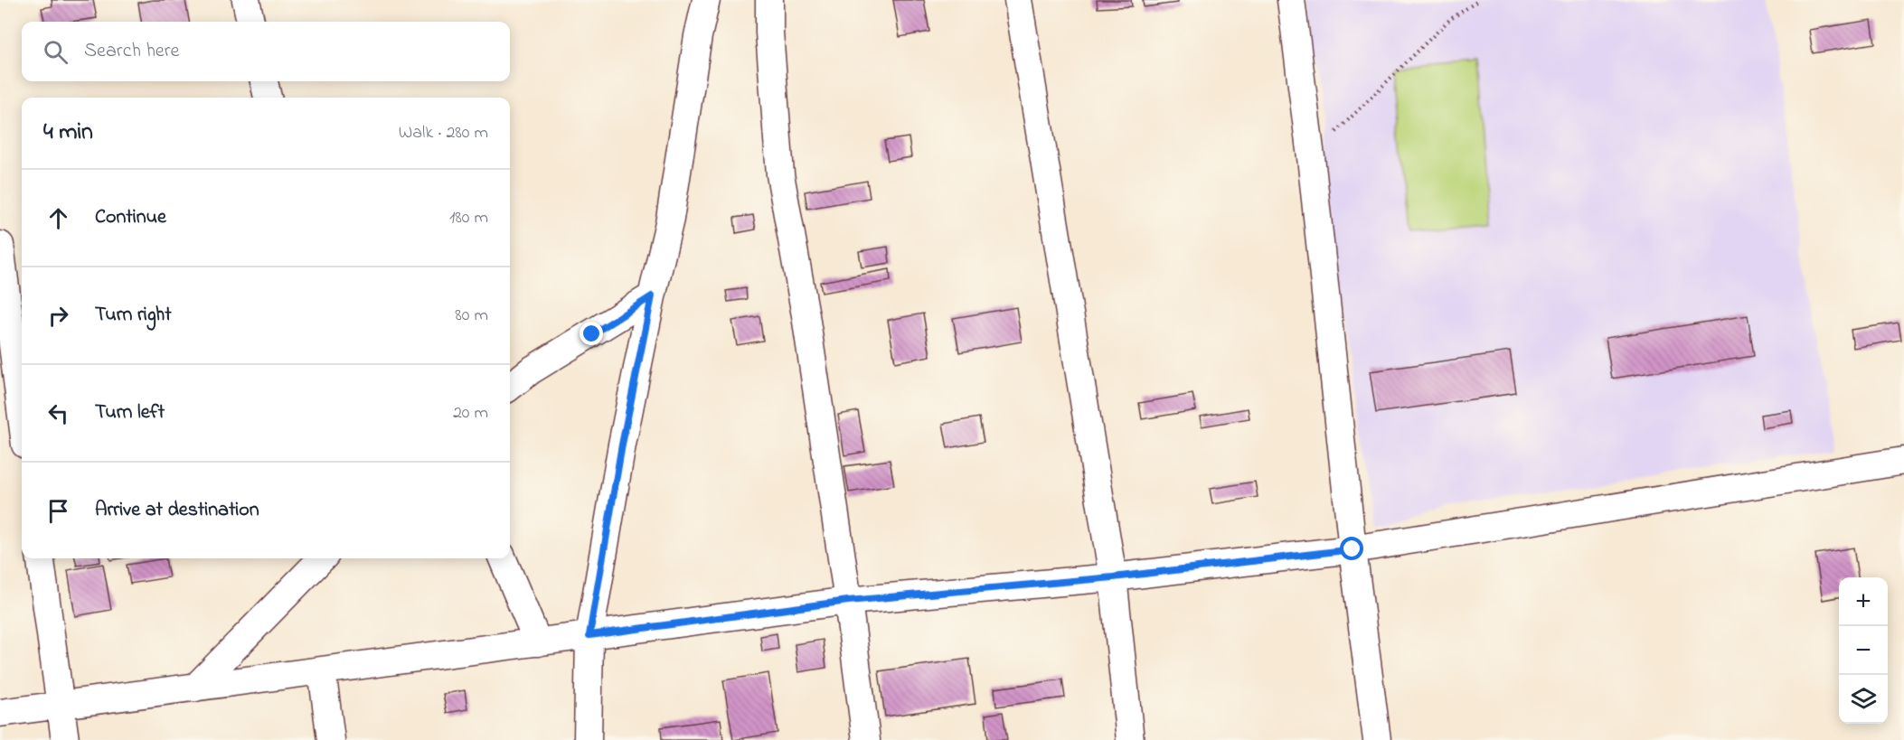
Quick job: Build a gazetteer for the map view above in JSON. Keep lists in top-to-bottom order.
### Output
{
  "page": {
    "search": "Search here",
    "heading": ["4 min", "Walk · 280 m"],
    "list": [
      ["Continue", "180 m"],
      ["Turn right", "80 m"],
      ["Turn left", "20 m"],
      "Arrive at destination"
    ],
    "map_buttons": ["+", "−"]
  }
}
